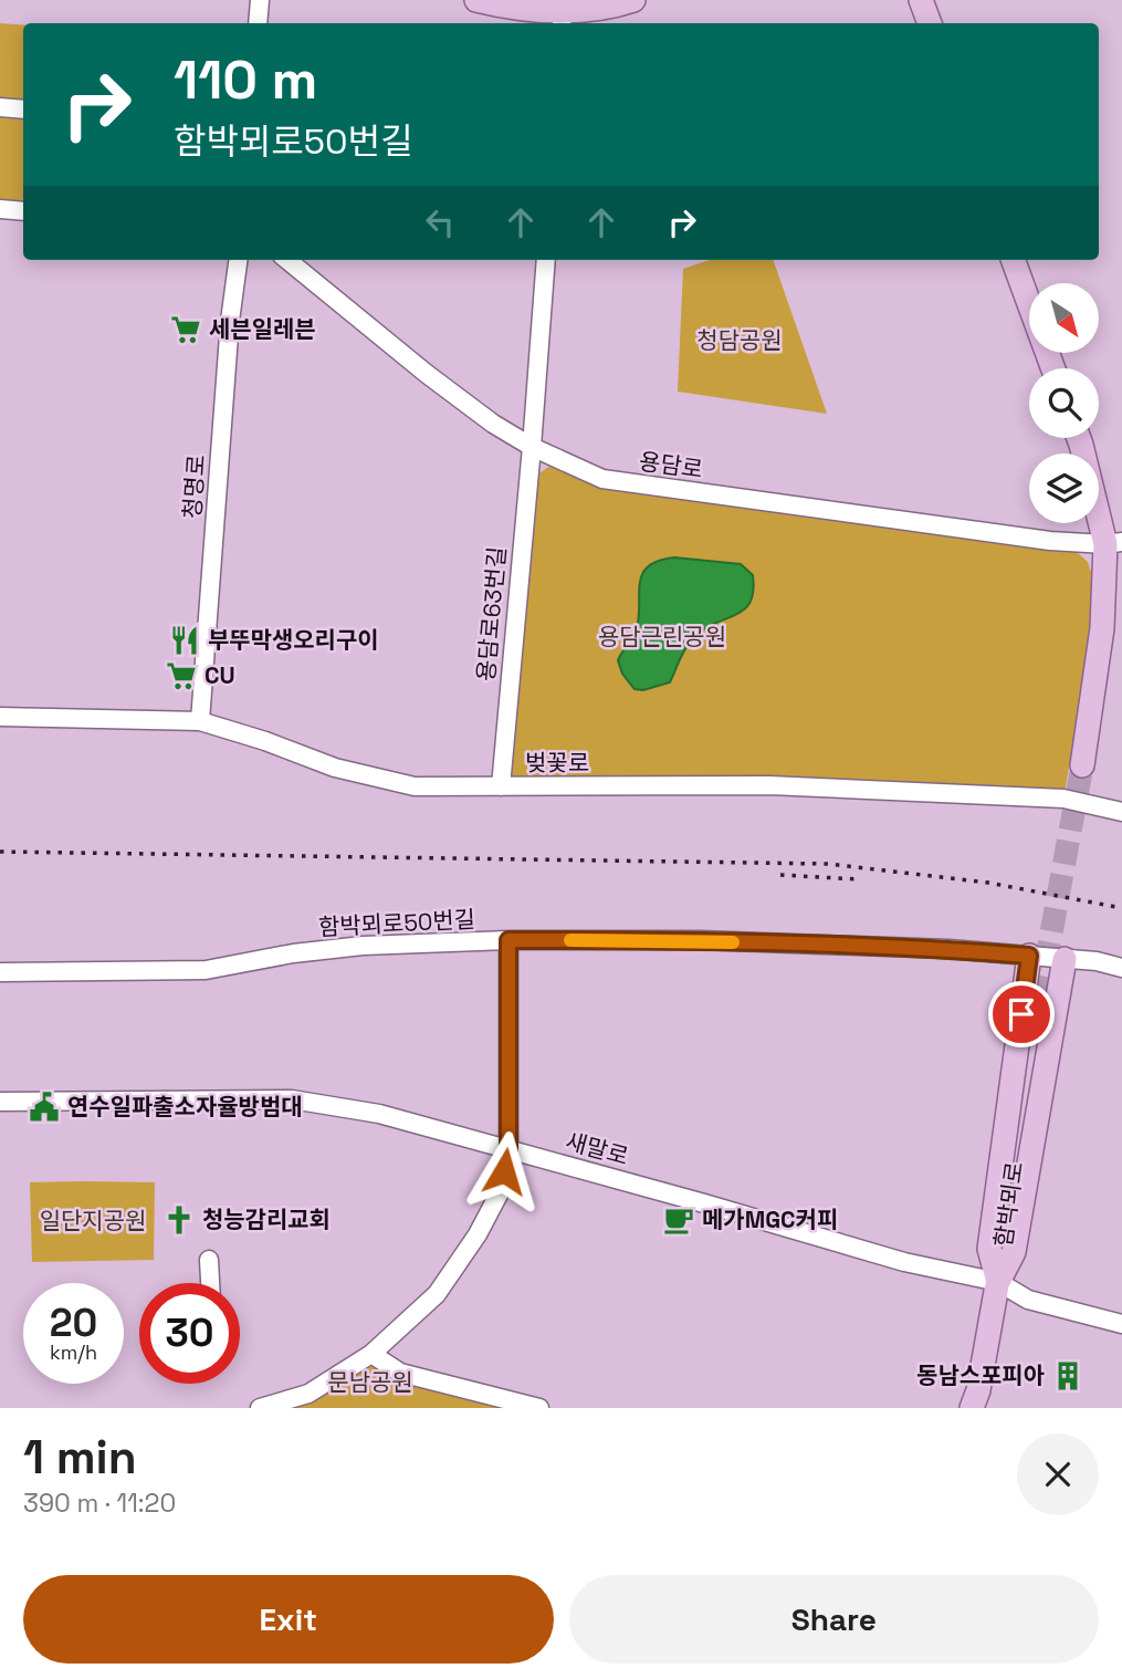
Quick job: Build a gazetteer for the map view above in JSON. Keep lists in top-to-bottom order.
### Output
{
  "streets": {
    "main road": ["함박뫼로"],
    "street": [
      "용담로",
      "청명로",
      "용담로63번길",
      "벚꽃로",
      "함박뫼로50번길",
      "새말로"
    ]
  },
  "crossings": [
    ["용담로", "용담로63번길"],
    ["청명로", "벚꽃로"],
    ["용담로63번길", "벚꽃로"],
    ["새말로", "함박뫼로"]
  ],
  "parks": [
    "청담공원",
    "용담근린공원",
    "일단지공원",
    "문남공원"
  ],
  "places": {
    "supermarket": ["세븐일레븐", "CU"],
    "restaurant": ["부뚜막생오리구이"],
    "public building": ["연수일파출소자율방범대"],
    "church": ["청능감리교회"],
    "cafe": ["메가MGC커피"],
    "building": ["동남스포피아"]
  },
  "north": "bottom right",
  "page": {
    "turn": ["110 m", "함박뫼로50번길"],
    "speed": "20 km/h",
    "limit": "30",
    "heading": ["1 min", "390 m · 11:20"],
    "buttons": ["Exit", "Share"]
  }
}
